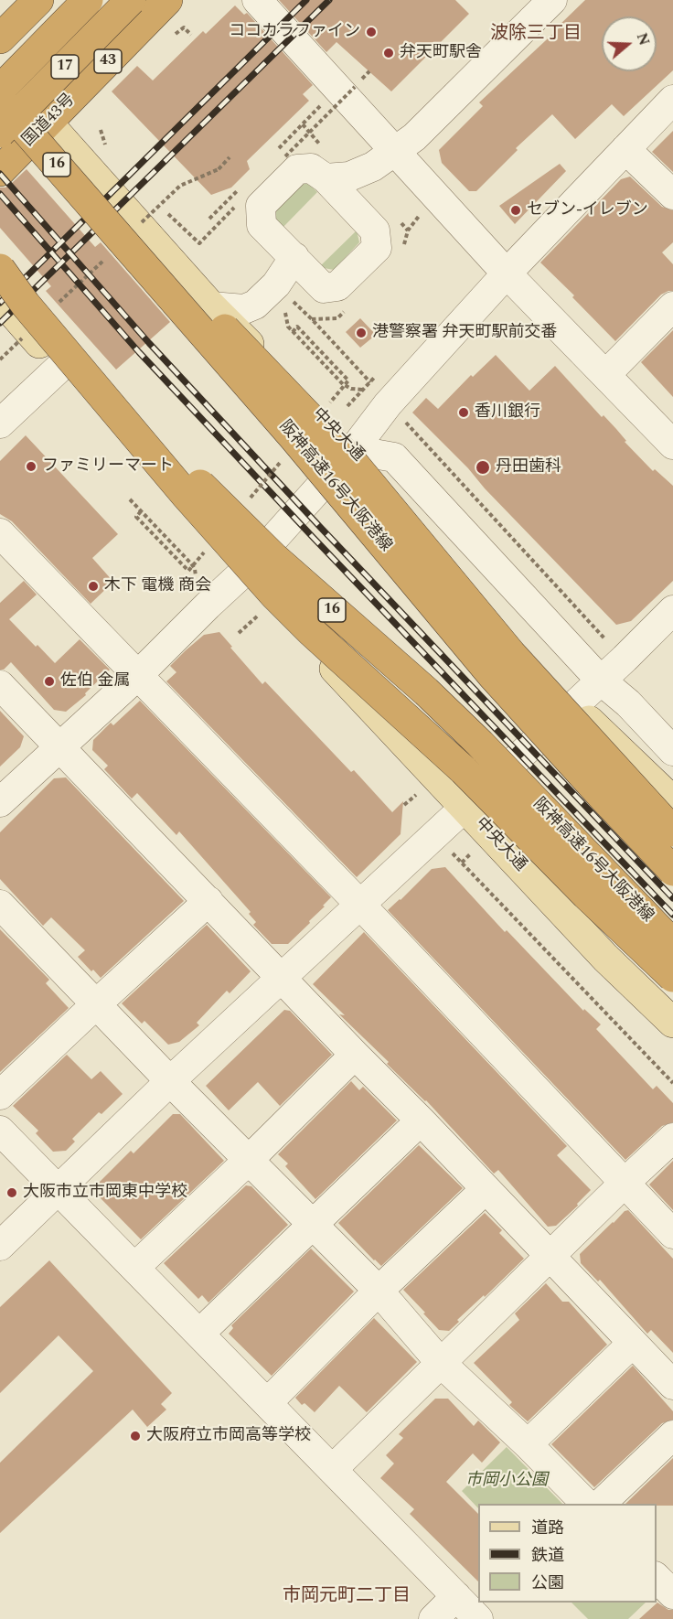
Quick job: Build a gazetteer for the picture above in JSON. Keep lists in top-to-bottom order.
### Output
{
  "streets": {
    "highway": [
      "43",
      "17",
      "国道43号",
      "16",
      "阪神高速16号大阪港線"
    ],
    "main road": ["中央大通"]
  },
  "crossings": [
    ["国道43号", "中央大通"]
  ],
  "districts": ["波除三丁目", "市岡元町二丁目"],
  "parks": ["市岡小公園"],
  "places": [
    "ココカラファイン",
    "弁天町駅舎",
    "セブン-イレブン",
    "港警察署 弁天町駅前交番",
    "香川銀行",
    "ファミリーマート",
    "丹田歯科",
    "木下 電機 商会",
    "佐伯 金属",
    "大阪市立市岡東中学校",
    "大阪府立市岡高等学校"
  ],
  "legend": ["道路", "鉄道", "公園"],
  "north": "right"
}
